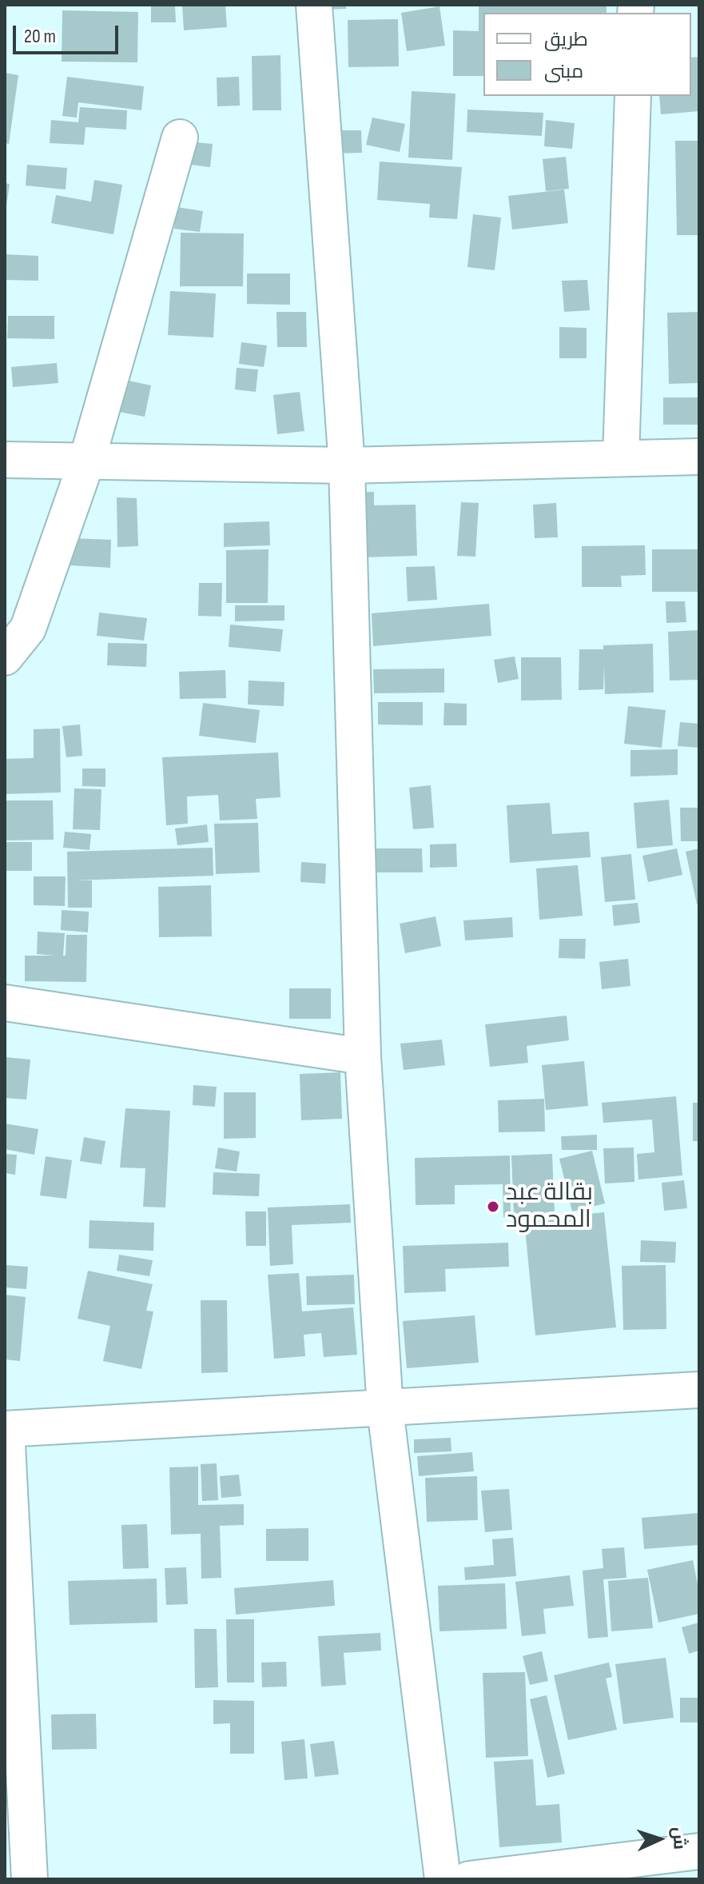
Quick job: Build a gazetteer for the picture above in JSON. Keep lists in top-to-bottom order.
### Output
{
  "places": ["بقالة عبد المحمود"],
  "legend": ["طريق", "مبنى"],
  "scale_bar": "20 m",
  "north": "right"
}
